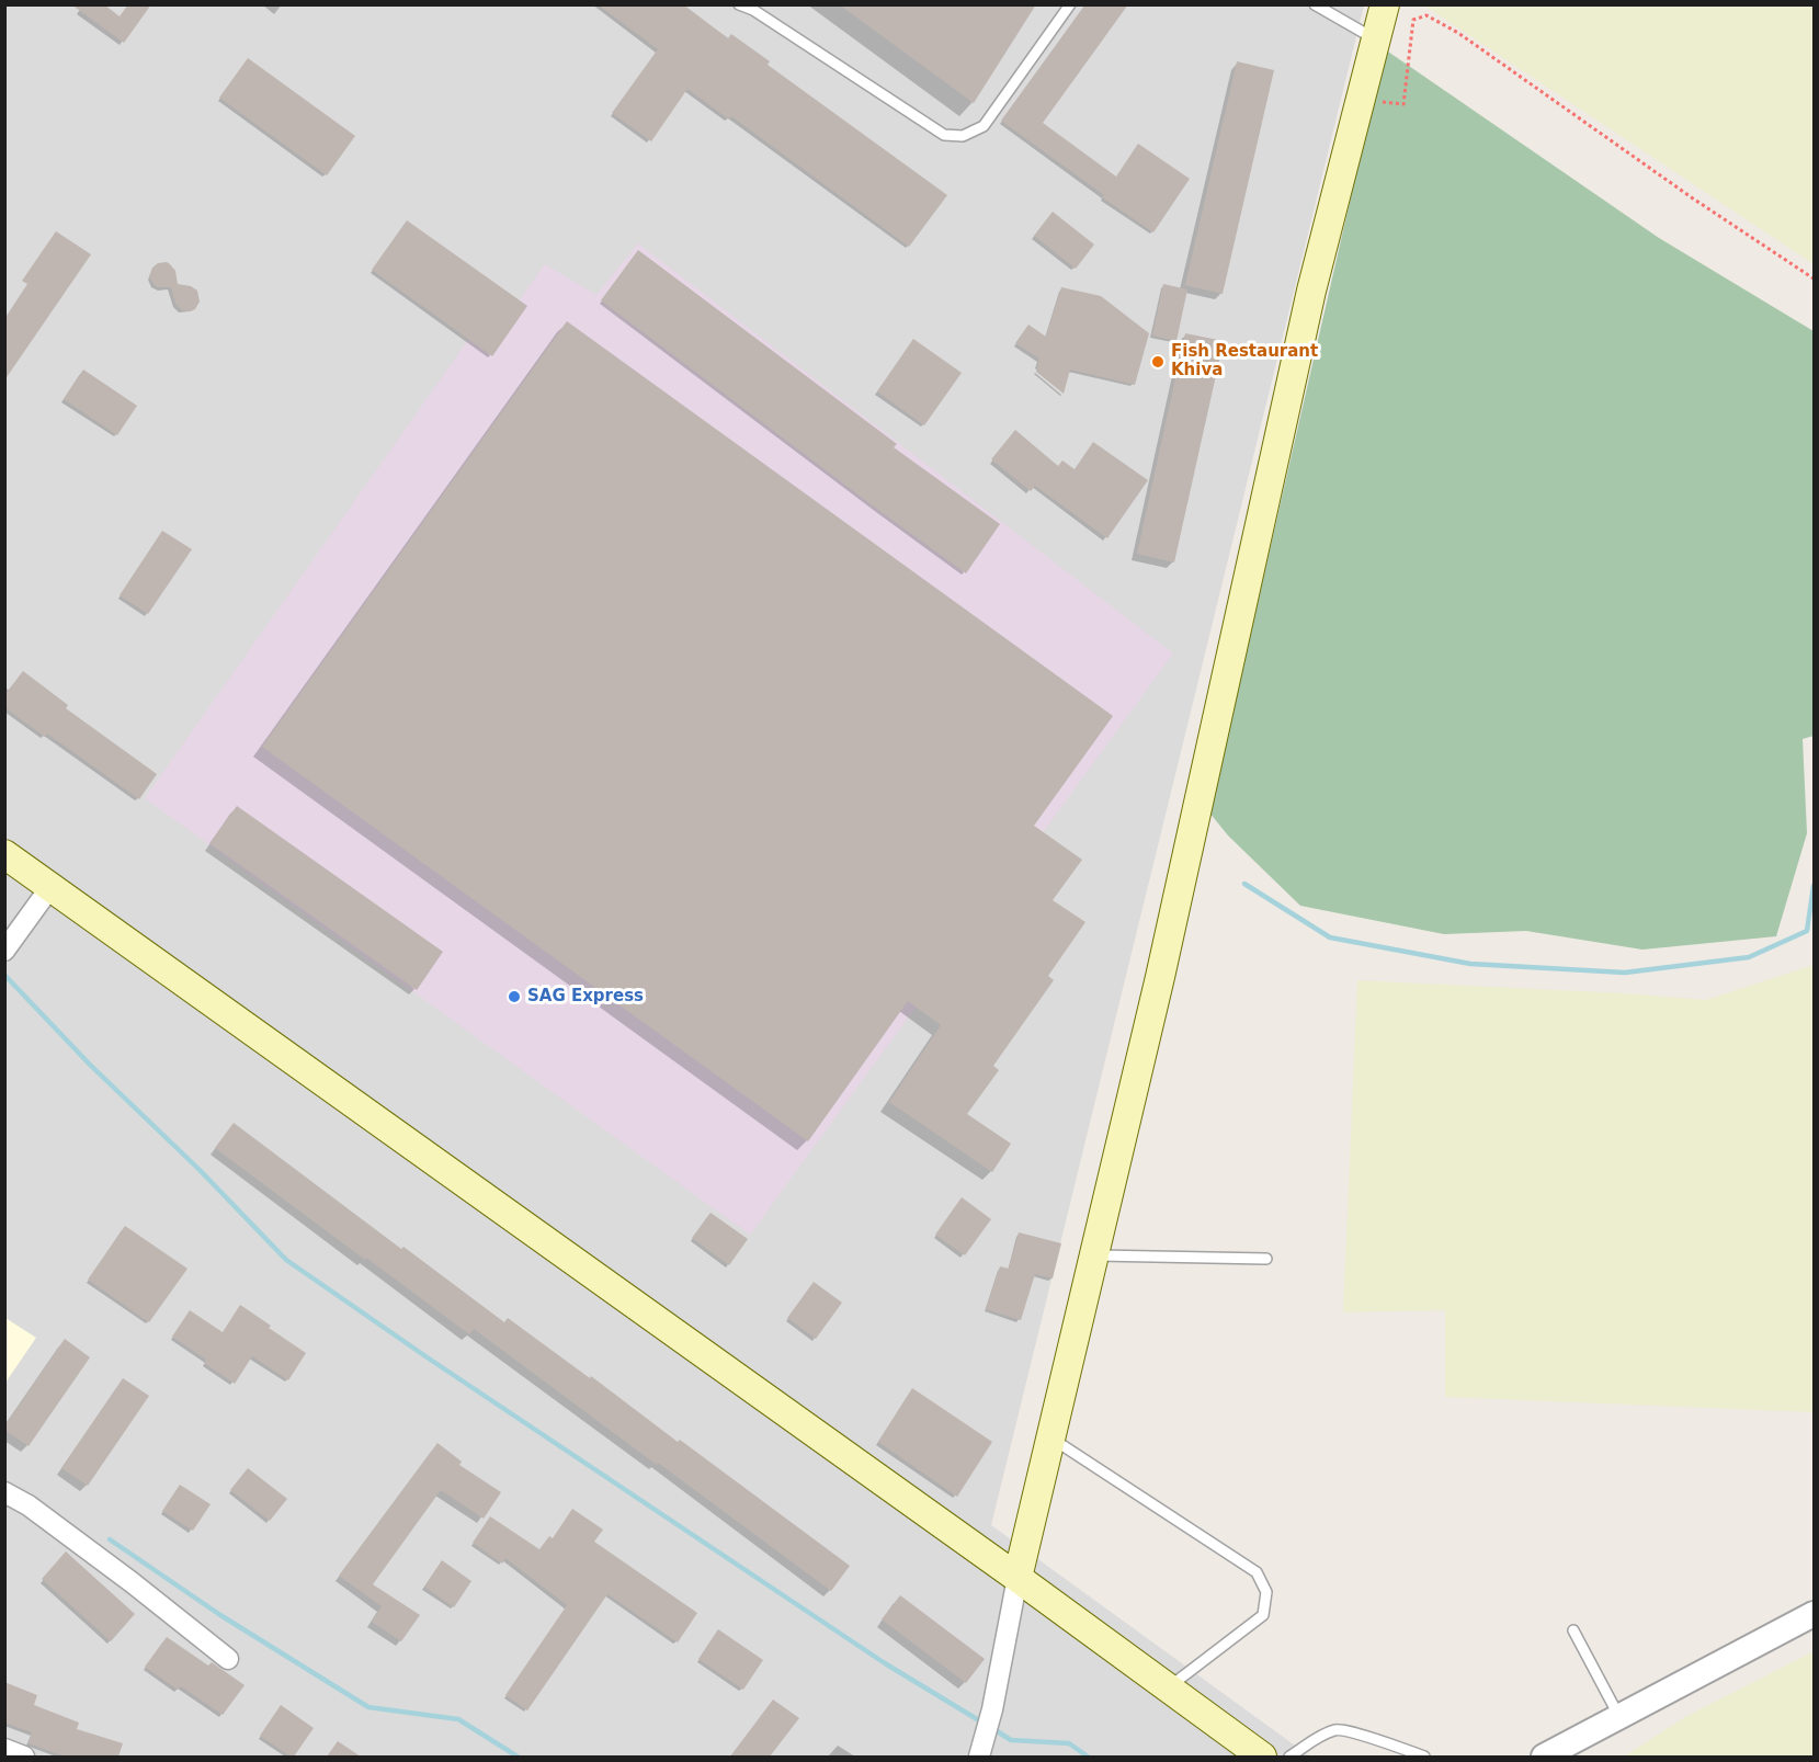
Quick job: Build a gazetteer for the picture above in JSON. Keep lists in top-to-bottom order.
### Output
{
  "places": ["Fish Restaurant Khiva", "SAG Express"]
}
